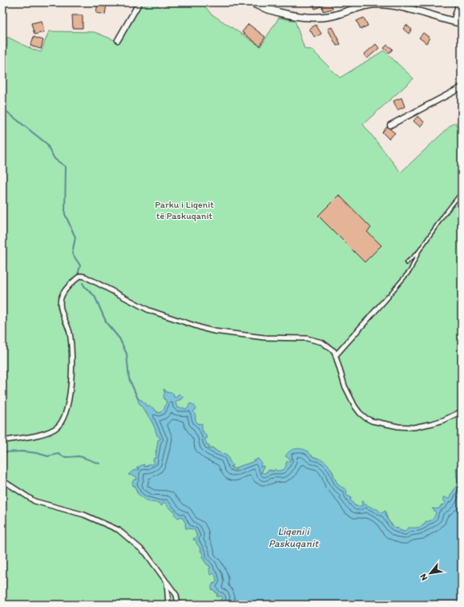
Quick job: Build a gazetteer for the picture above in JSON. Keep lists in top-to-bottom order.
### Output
{
  "water": ["Liqeni i Paskuqanit"],
  "parks": ["Parku i Liqenit të Paskuqanit"],
  "north": "bottom left"
}
